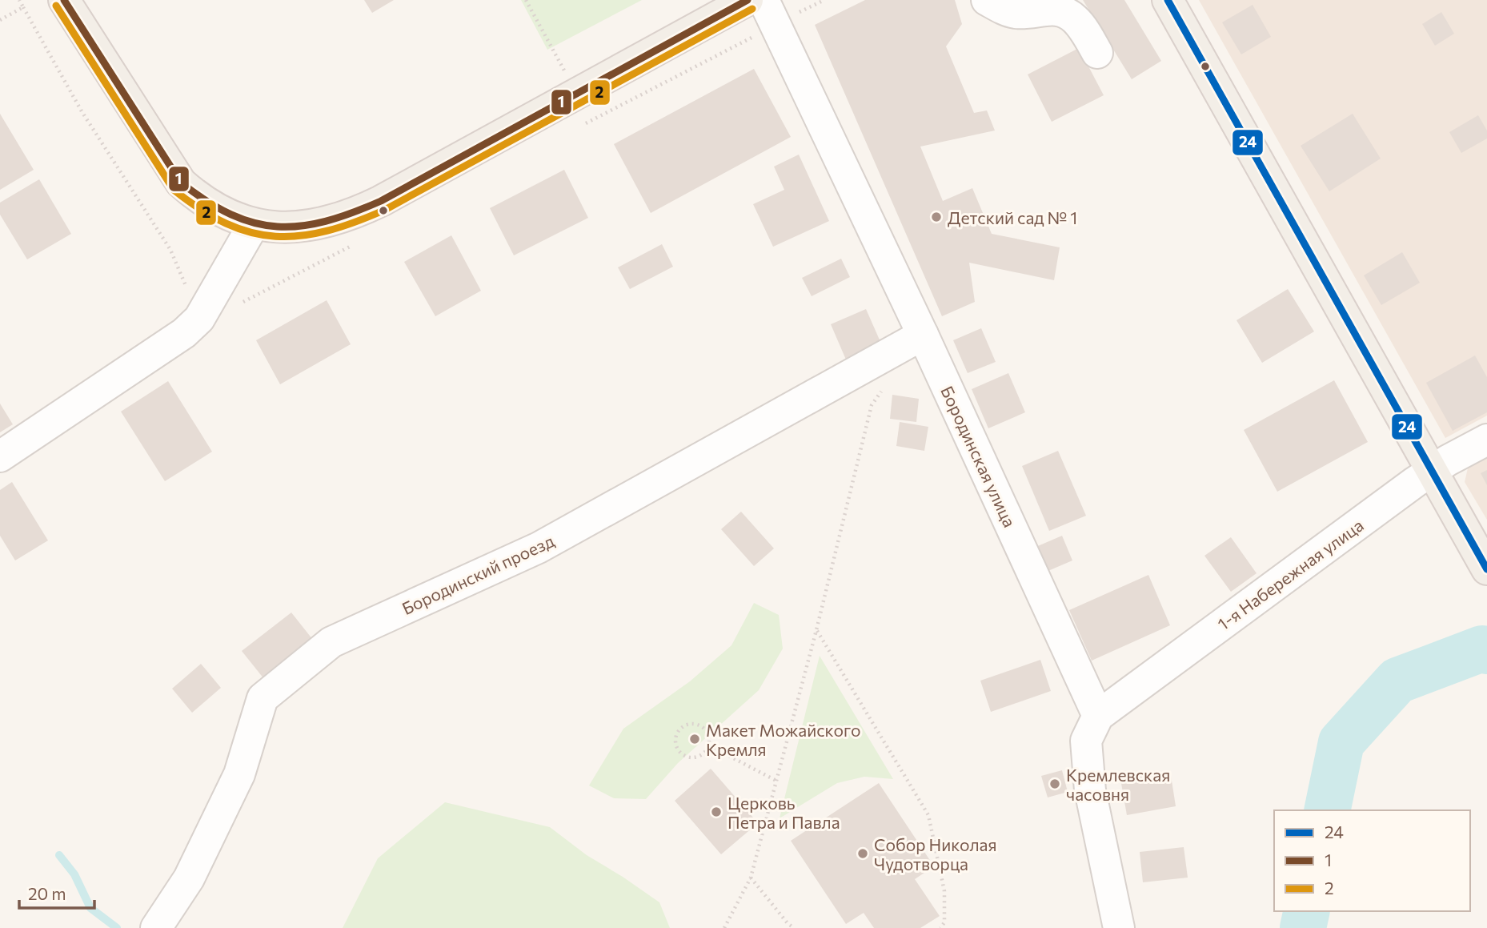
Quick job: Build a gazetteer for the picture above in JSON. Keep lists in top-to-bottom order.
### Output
{
  "streets": {
    "street": ["Бородинская улица", "Бородинский проезд", "1-я Набережная улица"]
  },
  "crossings": [
    ["Бородинская улица", "Бородинский проезд"],
    ["Бородинская улица", "1-я Набережная улица"]
  ],
  "places": [
    "Детский сад № 1",
    "Макет Можайского Кремля",
    "Кремлевская часовня",
    "Церковь Петра и Павла",
    "Собор Николая Чудотворца"
  ],
  "lines": ["transit line 24", "transit line 1", "transit line 2"],
  "legend": ["24", "1", "2"],
  "scale_bar": "20 m"
}
